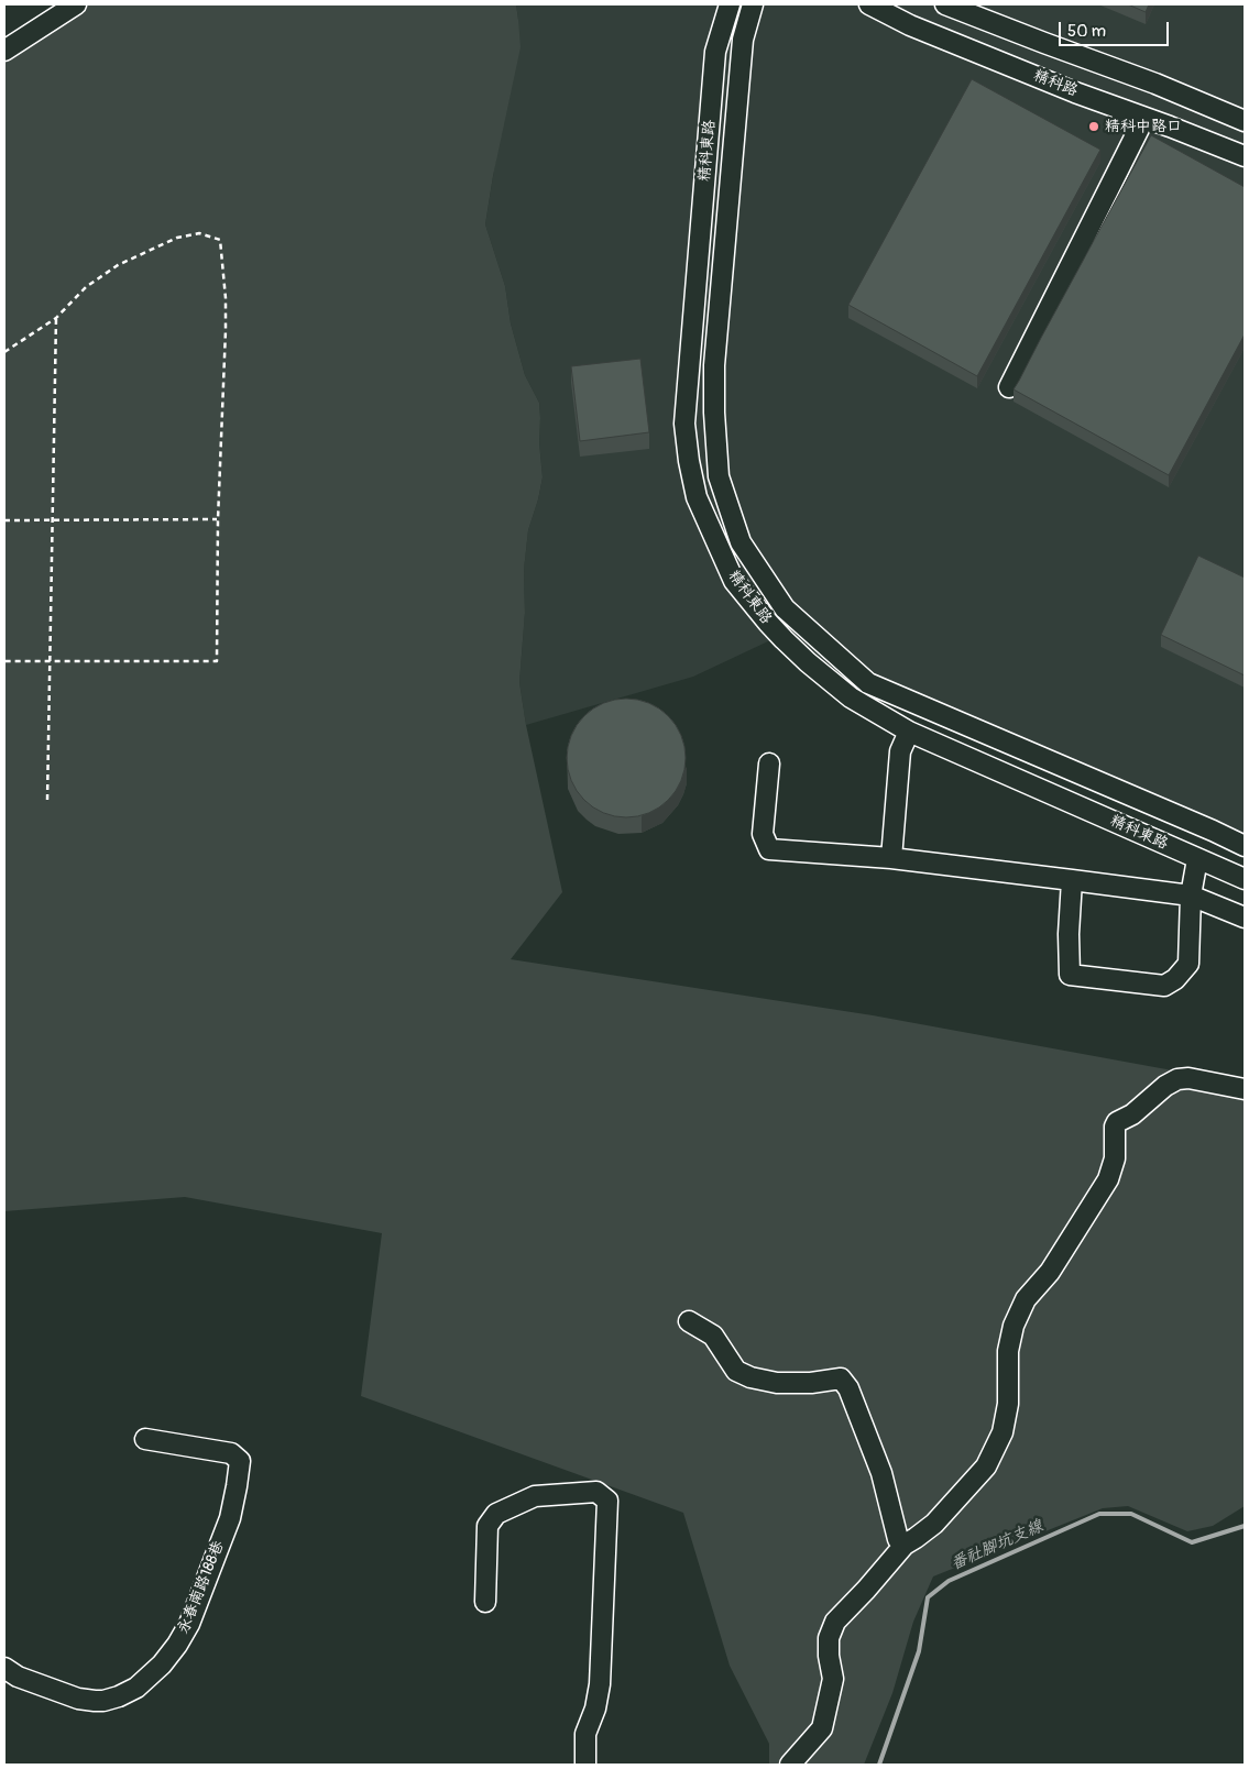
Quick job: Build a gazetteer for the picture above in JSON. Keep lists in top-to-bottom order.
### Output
{
  "streets": {
    "street": ["精科路", "精科東路", "永春南路188巷"]
  },
  "water": ["番社腳坑支線"],
  "places": ["精科中路口"],
  "scale_bar": "50 m"
}
